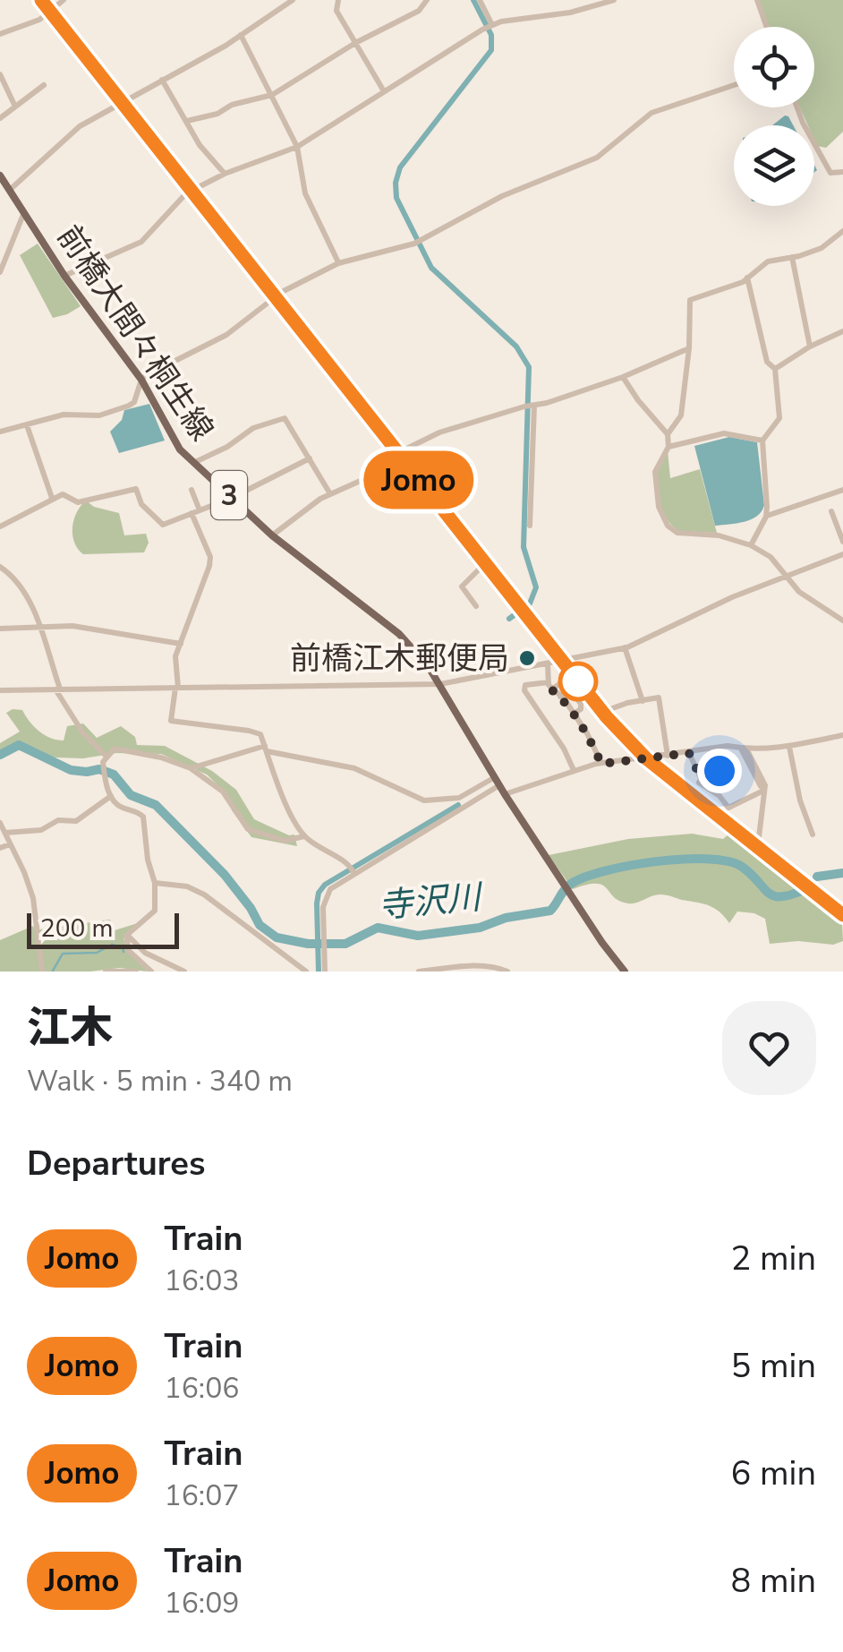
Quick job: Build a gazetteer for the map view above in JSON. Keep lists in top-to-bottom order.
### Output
{
  "streets": {
    "main road": ["前橋大間々桐生線", "3"]
  },
  "water": ["寺沢川"],
  "places": ["前橋江木郵便局"],
  "scale_bar": "200 m",
  "page": {
    "on_map": "Jomo",
    "scale": "200 m",
    "heading": [
      ["江木", "Walk · 5 min · 340 m"],
      "Departures"
    ],
    "list": [
      {
        "mark": "Jomo",
        "name": "Train",
        "note": "16:03",
        "value": "2 min"
      },
      {
        "mark": "Jomo",
        "name": "Train",
        "note": "16:06",
        "value": "5 min"
      },
      {
        "mark": "Jomo",
        "name": "Train",
        "note": "16:07",
        "value": "6 min"
      },
      {
        "mark": "Jomo",
        "name": "Train",
        "note": "16:09",
        "value": "8 min"
      }
    ]
  }
}
